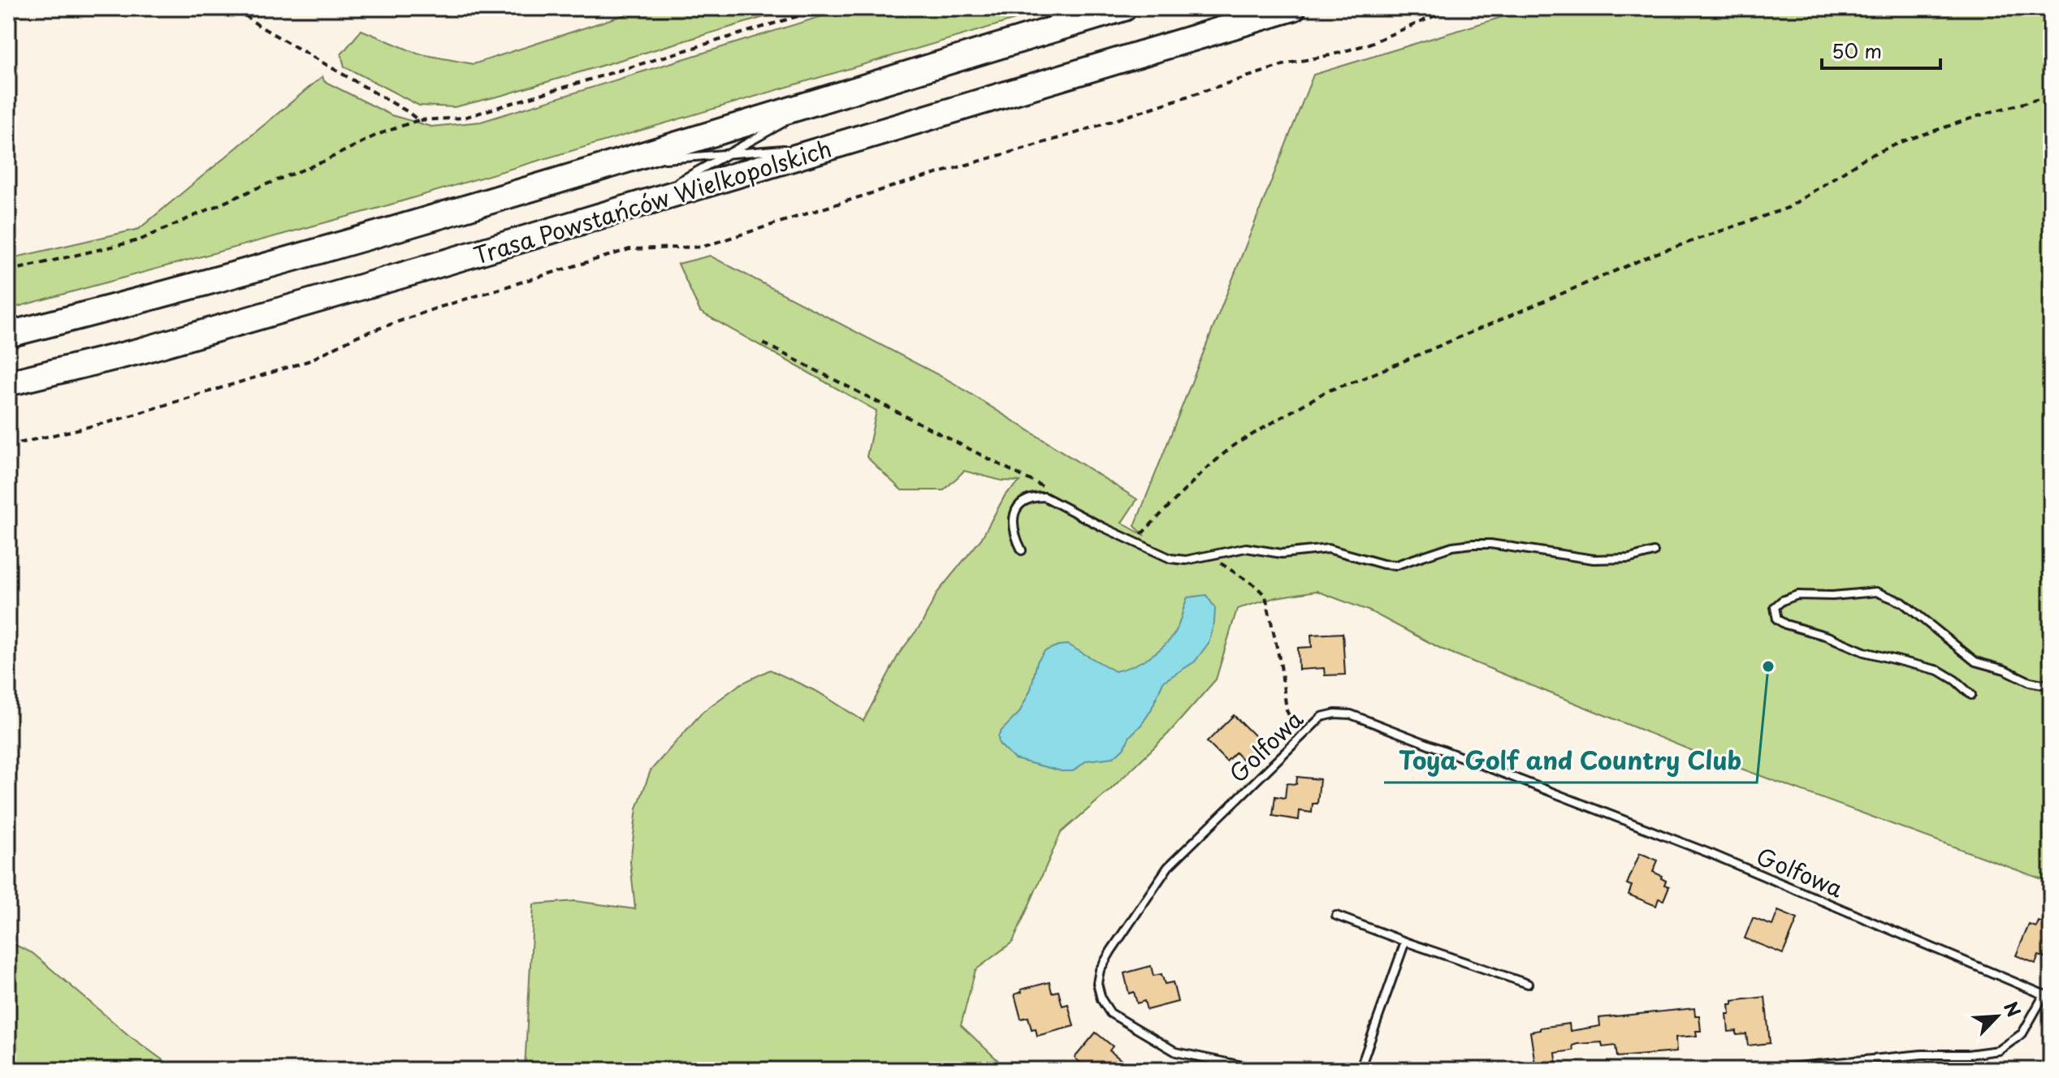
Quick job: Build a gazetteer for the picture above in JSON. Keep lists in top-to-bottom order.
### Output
{
  "streets": {
    "highway": ["Trasa Powstańców Wielkopolskich"],
    "lane": ["Golfowa"]
  },
  "places": ["Toya Golf and Country Club"],
  "scale_bar": "50 m",
  "north": "top right"
}
